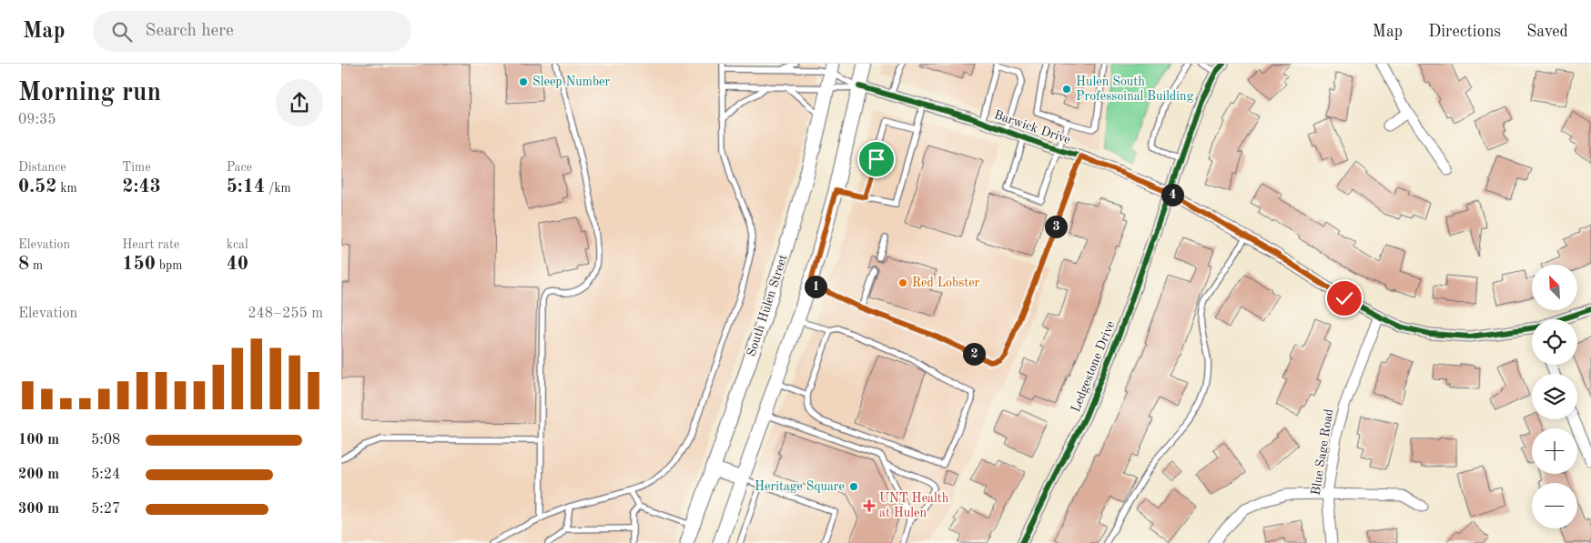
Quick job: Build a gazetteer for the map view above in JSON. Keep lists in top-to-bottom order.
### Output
{
  "streets": {
    "main road": ["South Hulen Street"],
    "street": ["Barwick Drive", "Ledgestone Drive", "Blue Sage Road"]
  },
  "crossings": [
    ["Barwick Drive", "Ledgestone Drive"],
    ["Barwick Drive", "Blue Sage Road"]
  ],
  "places": {
    "other": [
      "Sleep Number",
      "Hulen South Professoinal Building",
      "Red Lobster",
      "Heritage Square"
    ],
    "health": ["UNT Health at Hulen"]
  },
  "north": "top left",
  "page": {
    "header": "Map",
    "search": "Search here",
    "nav": ["Map", "Directions", "Saved"],
    "heading": ["Morning run", "09:35"],
    "stats": [
      ["Distance", "0.52 km"],
      ["Time", "2:43"],
      ["Pace", "5:14 /km"],
      ["Elevation", "8 m"],
      ["Heart rate", "150 bpm"],
      ["kcal", "40"]
    ],
    "pins": [
      "4",
      "3",
      "1",
      "2"
    ],
    "map_buttons": ["+", "−"],
    "chart": ["Elevation", "248–255 m"],
    "list": [
      {
        "name": "100 m",
        "note": "5:08"
      },
      {
        "name": "200 m",
        "note": "5:24"
      },
      {
        "name": "300 m",
        "note": "5:27"
      }
    ]
  }
}
